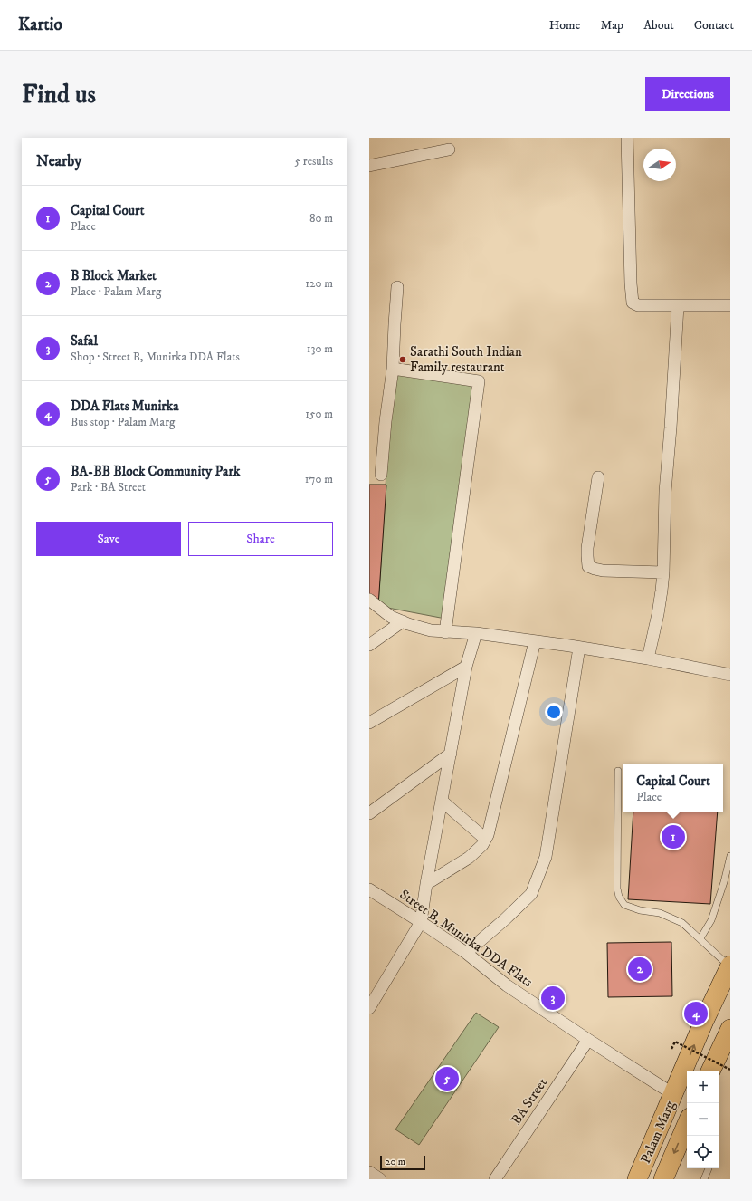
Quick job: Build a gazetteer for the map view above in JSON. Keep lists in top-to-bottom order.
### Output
{
  "streets": {
    "main road": ["Palam Marg"],
    "street": ["Street B, Munirka DDA Flats", "BA Street"]
  },
  "crossings": [
    ["Street B, Munirka DDA Flats", "BA Street"],
    ["Street B, Munirka DDA Flats", "Palam Marg"]
  ],
  "places": ["Sarathi South Indian Family restaurant"],
  "scale_bar": "20 m",
  "north": "right",
  "page": {
    "header": "Kartio",
    "nav": [
      "Home",
      "Map",
      "About",
      "Contact"
    ],
    "buttons": [
      "Directions",
      ["Save", "Share"]
    ],
    "title": "Find us",
    "heading": ["Nearby", "5 results"],
    "list": [
      {
        "mark": "1",
        "name": "Capital Court",
        "note": "Place",
        "value": "80 m"
      },
      {
        "mark": "2",
        "name": "B Block Market",
        "note": "Place · Palam Marg",
        "value": "120 m"
      },
      {
        "mark": "3",
        "name": "Safal",
        "note": "Shop · Street B, Munirka DDA Flats",
        "value": "130 m"
      },
      {
        "mark": "4",
        "name": "DDA Flats Munirka",
        "note": "Bus stop · Palam Marg",
        "value": "150 m"
      },
      {
        "mark": "5",
        "name": "BA-BB Block Community Park",
        "note": "Park · BA Street",
        "value": "170 m"
      }
    ],
    "popup": ["Capital Court", "Place"],
    "pins": [
      "1",
      "2",
      "3",
      "4",
      "5"
    ],
    "map_buttons": ["+", "−"],
    "scale": "20 m"
  }
}
